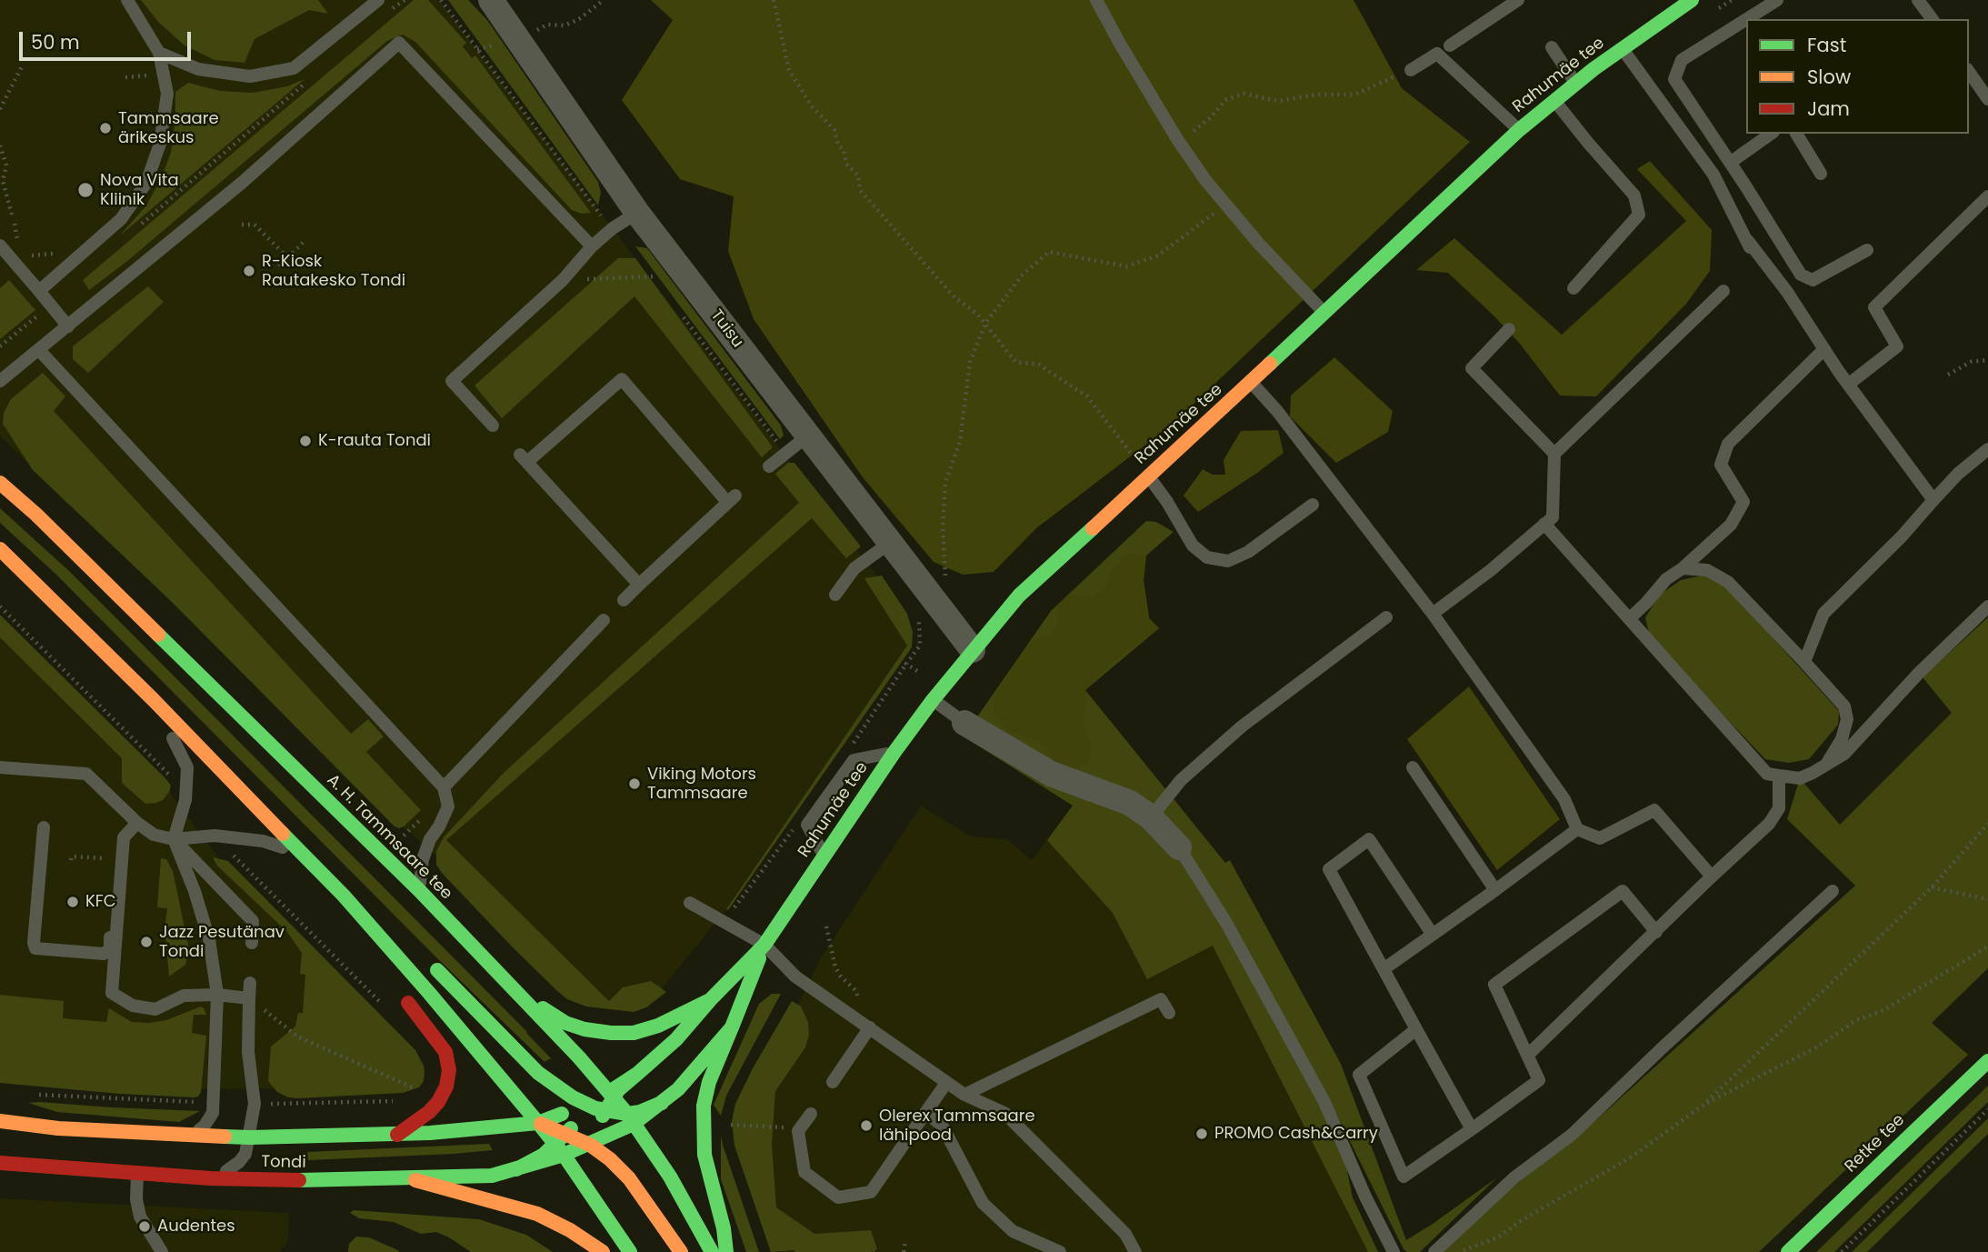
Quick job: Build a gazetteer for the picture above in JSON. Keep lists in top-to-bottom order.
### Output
{
  "streets": {
    "main road": [
      "Rahumäe tee",
      "A. H. Tammsaare tee",
      "Retke tee",
      "Tondi"
    ],
    "street": ["Tuisu"]
  },
  "crossings": [
    ["Rahumäe tee", "Tuisu"],
    ["Rahumäe tee", "A. H. Tammsaare tee"]
  ],
  "places": [
    "Tammsaare ärikeskus",
    "Nova Vita Kliinik",
    "R-Kiosk Rautakesko Tondi",
    "K-rauta Tondi",
    "Viking Motors Tammsaare",
    "KFC",
    "Jazz Pesutänav Tondi",
    "Olerex Tammsaare lähipood",
    "PROMO Cash&Carry",
    "Audentes"
  ],
  "legend": ["Fast", "Slow", "Jam"],
  "scale_bar": "50 m"
}
